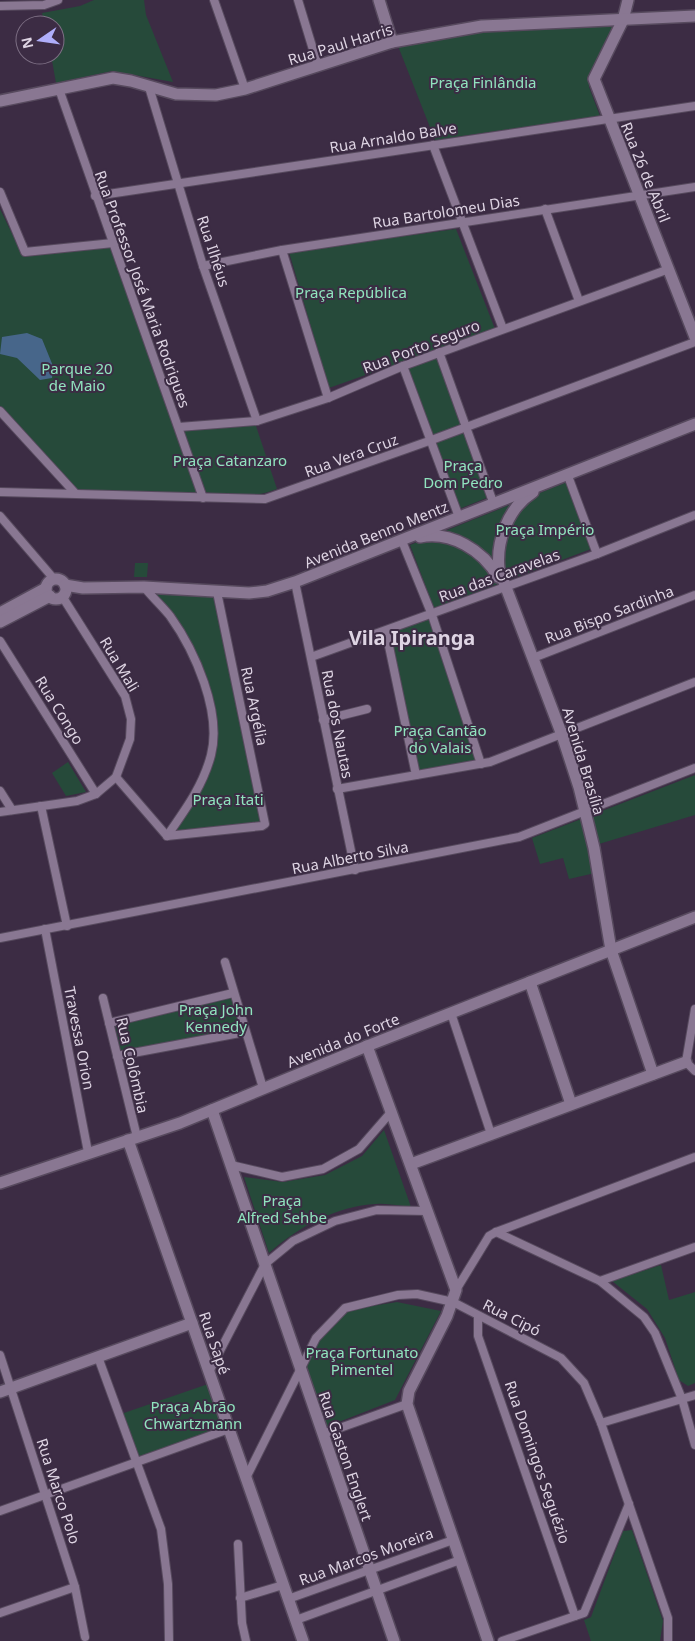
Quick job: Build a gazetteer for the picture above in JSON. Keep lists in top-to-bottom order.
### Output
{
  "streets": {
    "street": [
      "Rua Paul Harris",
      "Rua Arnaldo Balve",
      "Rua 26 de Abril",
      "Rua Bartolomeu Dias",
      "Rua Ilhéus",
      "Rua Professor José Maria Rodrigues",
      "Rua Porto Seguro",
      "Rua Vera Cruz",
      "Avenida Benno Mentz",
      "Rua das Caravelas",
      "Rua Bispo Sardinha",
      "Rua Mali",
      "Rua Argélia",
      "Rua Congo",
      "Rua dos Nautas",
      "Avenida Brasília",
      "Rua Alberto Silva",
      "Travessa Orion",
      "Avenida do Forte",
      "Rua Colômbia",
      "Rua Cipó",
      "Rua Sapé",
      "Rua Gaston Englert",
      "Rua Domingos Seguézio",
      "Rua Marco Polo",
      "Rua Marcos Moreira"
    ]
  },
  "crossings": [
    ["Rua Paul Harris", "Rua 26 de Abril"],
    ["Rua Paul Harris", "Rua Ilhéus"],
    ["Rua Paul Harris", "Rua Professor José Maria Rodrigues"],
    ["Rua Arnaldo Balve", "Rua 26 de Abril"],
    ["Rua Arnaldo Balve", "Rua Ilhéus"],
    ["Rua Arnaldo Balve", "Rua Professor José Maria Rodrigues"],
    ["Rua 26 de Abril", "Rua Bartolomeu Dias"],
    ["Rua 26 de Abril", "Rua Porto Seguro"],
    ["Rua Bartolomeu Dias", "Rua Ilhéus"],
    ["Rua Ilhéus", "Rua Porto Seguro"],
    ["Rua Professor José Maria Rodrigues", "Rua Porto Seguro"],
    ["Rua Professor José Maria Rodrigues", "Rua Vera Cruz"],
    ["Avenida Benno Mentz", "Rua Mali"],
    ["Avenida Benno Mentz", "Rua Argélia"],
    ["Avenida Benno Mentz", "Rua dos Nautas"],
    ["Avenida Benno Mentz", "Avenida Brasília"],
    ["Rua das Caravelas", "Rua dos Nautas"],
    ["Rua das Caravelas", "Avenida Brasília"],
    ["Rua Bispo Sardinha", "Avenida Brasília"],
    ["Rua Mali", "Rua Congo"],
    ["Rua dos Nautas", "Rua Alberto Silva"],
    ["Avenida Brasília", "Rua Alberto Silva"],
    ["Avenida Brasília", "Avenida do Forte"],
    ["Rua Alberto Silva", "Travessa Orion"],
    ["Travessa Orion", "Avenida do Forte"],
    ["Avenida do Forte", "Rua Colômbia"],
    ["Avenida do Forte", "Rua Sapé"],
    ["Avenida do Forte", "Rua Gaston Englert"],
    ["Rua Colômbia", "Rua Sapé"],
    ["Rua Cipó", "Rua Sapé"],
    ["Rua Cipó", "Rua Gaston Englert"],
    ["Rua Cipó", "Rua Domingos Seguézio"],
    ["Rua Sapé", "Rua Marcos Moreira"],
    ["Rua Gaston Englert", "Rua Marcos Moreira"]
  ],
  "districts": ["Vila Ipiranga"],
  "parks": [
    "Praça Finlândia",
    "Praça República",
    "Parque 20 de Maio",
    "Praça Catanzaro",
    "Praça Dom Pedro",
    "Praça Império",
    "Praça Cantão do Valais",
    "Praça Itati",
    "Praça John Kennedy",
    "Praça Alfred Sehbe",
    "Praça Fortunato Pimentel",
    "Praça Abrão Chwartzmann"
  ],
  "north": "left"
}
